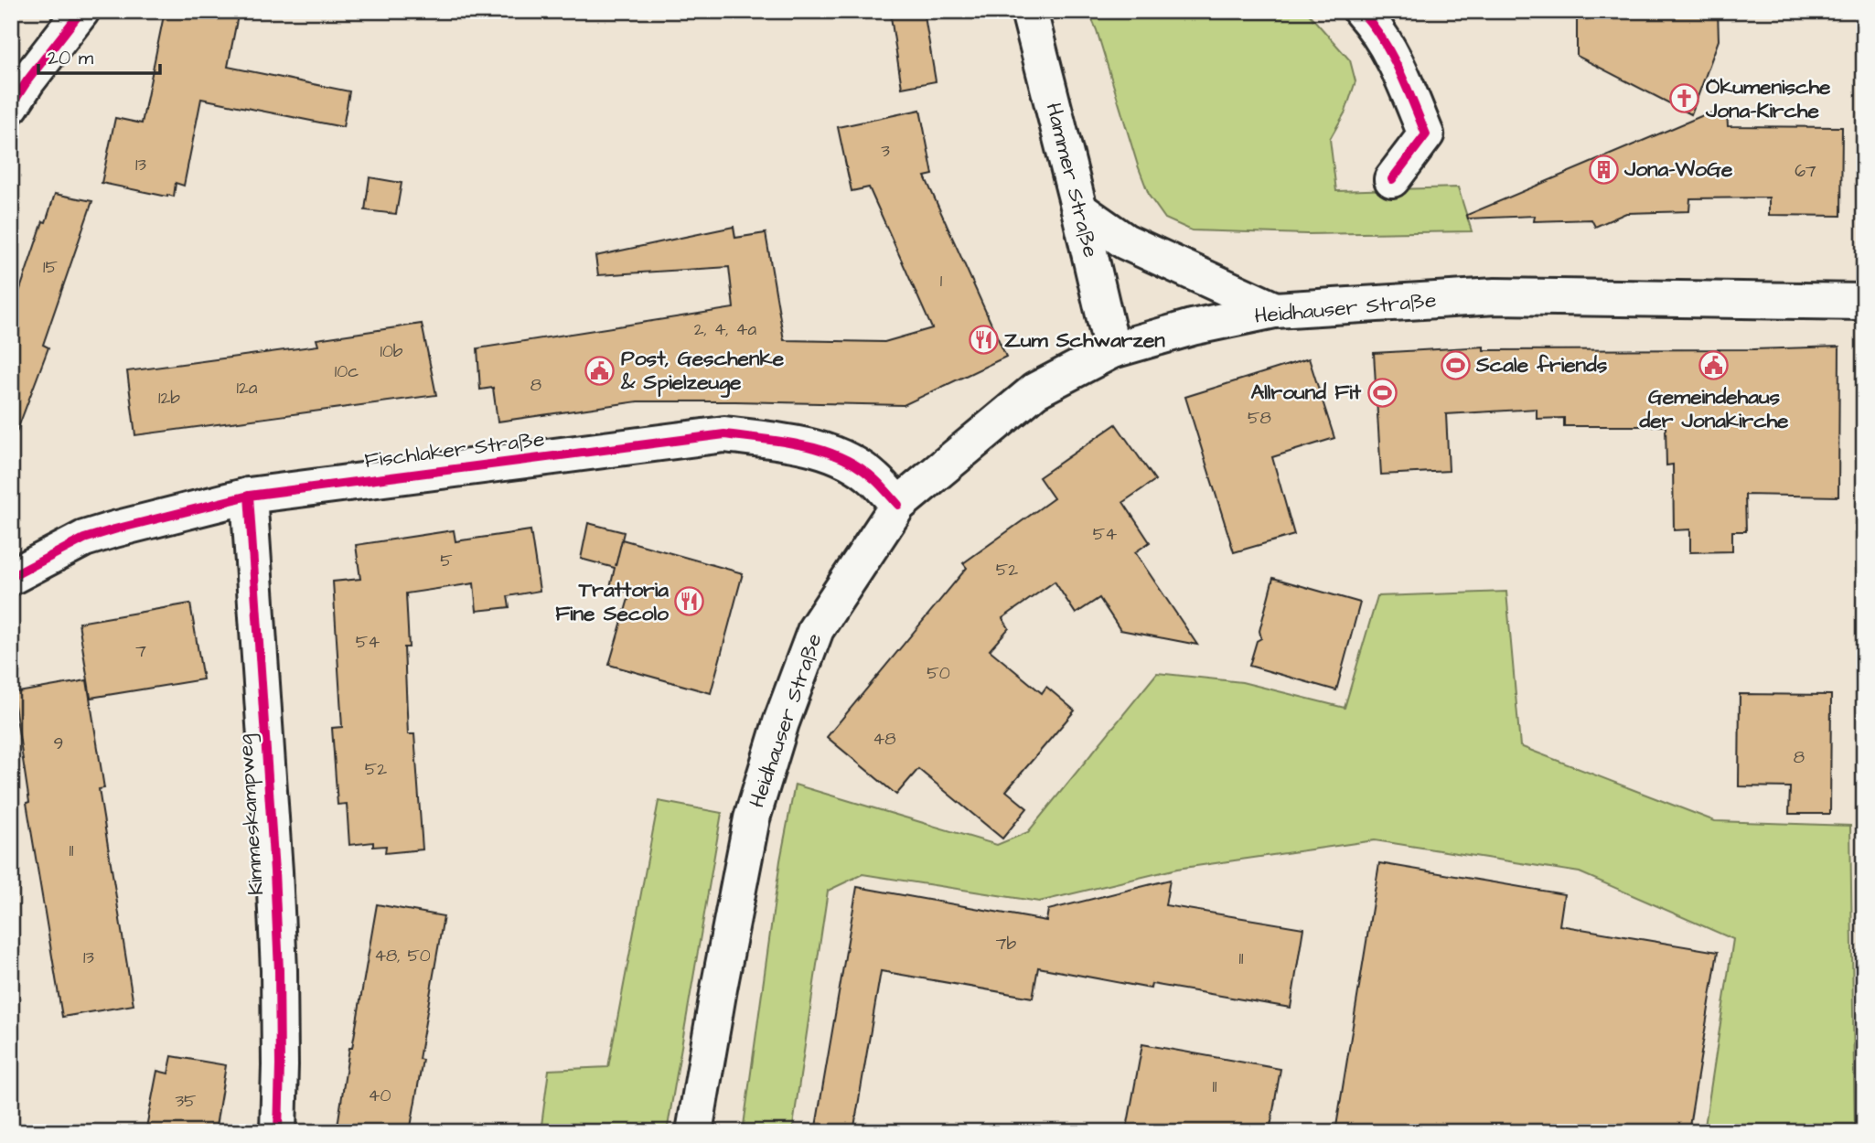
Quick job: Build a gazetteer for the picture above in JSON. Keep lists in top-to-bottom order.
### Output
{
  "streets": {
    "main road": [
      "Hammer Straße",
      "Heidhauser Straße",
      "Fischlaker Straße",
      "Kimmeskampweg"
    ]
  },
  "crossings": [
    ["Hammer Straße", "Heidhauser Straße"],
    ["Heidhauser Straße", "Fischlaker Straße"],
    ["Fischlaker Straße", "Kimmeskampweg"]
  ],
  "places": {
    "church": ["Ökumenische Jona-Kirche"],
    "building": ["Jona-WoGe"],
    "restaurant": ["Zum Schwarzen", "Trattoria Fine Secolo"],
    "sports": ["Scale friends", "Allround Fit"],
    "public building": ["Gemeindehaus der Jonakirche", "Post, Geschenke & Spielzeuge"]
  },
  "house_numbers": [
    "3",
    "13",
    "67",
    "15",
    "1",
    "2, 4, 4a",
    "10b",
    "10c",
    "8",
    "12a",
    "12b",
    "58",
    "54",
    "5",
    "52",
    "54",
    "7",
    "50",
    "48",
    "9",
    "8",
    "52",
    "11",
    "7b",
    "48, 50",
    "13",
    "11",
    "11",
    "40",
    "35"
  ],
  "scale_bar": "20 m"
}
